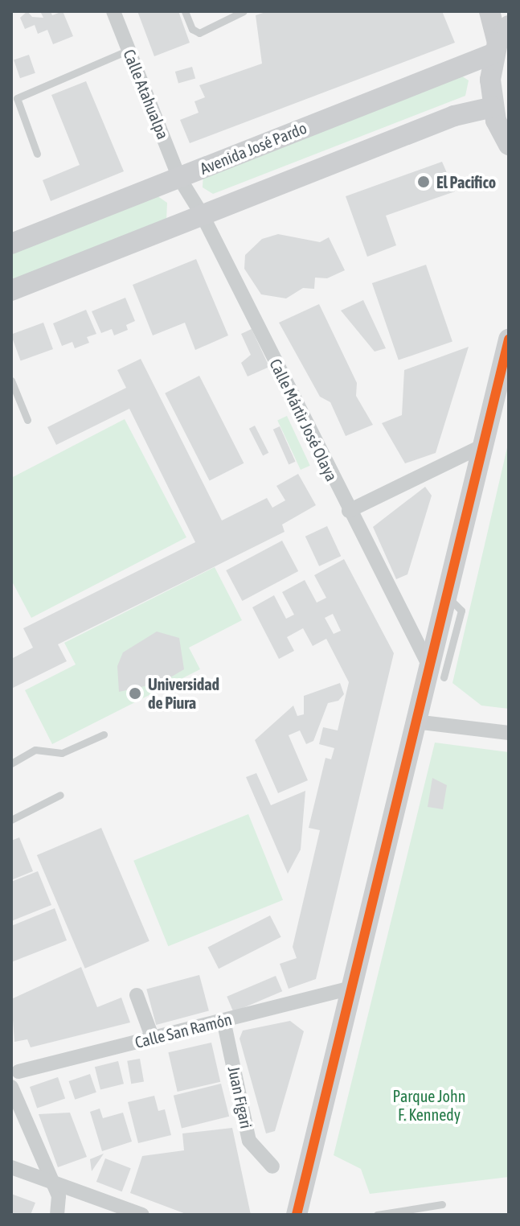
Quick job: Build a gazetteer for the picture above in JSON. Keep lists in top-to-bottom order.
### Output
{
  "streets": {
    "main road": ["Avenida José Pardo"],
    "street": [
      "Calle Atahualpa",
      "Calle Mártìr José Olaya",
      "Calle San Ramón",
      "Juan Figari"
    ]
  },
  "crossings": [
    ["Calle Atahualpa", "Avenida José Pardo"],
    ["Calle Atahualpa", "Calle Mártìr José Olaya"],
    ["Avenida José Pardo", "Calle Mártìr José Olaya"],
    ["Calle San Ramón", "Juan Figari"]
  ],
  "parks": ["Parque John F. Kennedy"],
  "places": ["El Pacifico", "Universidad de Piura"]
}
